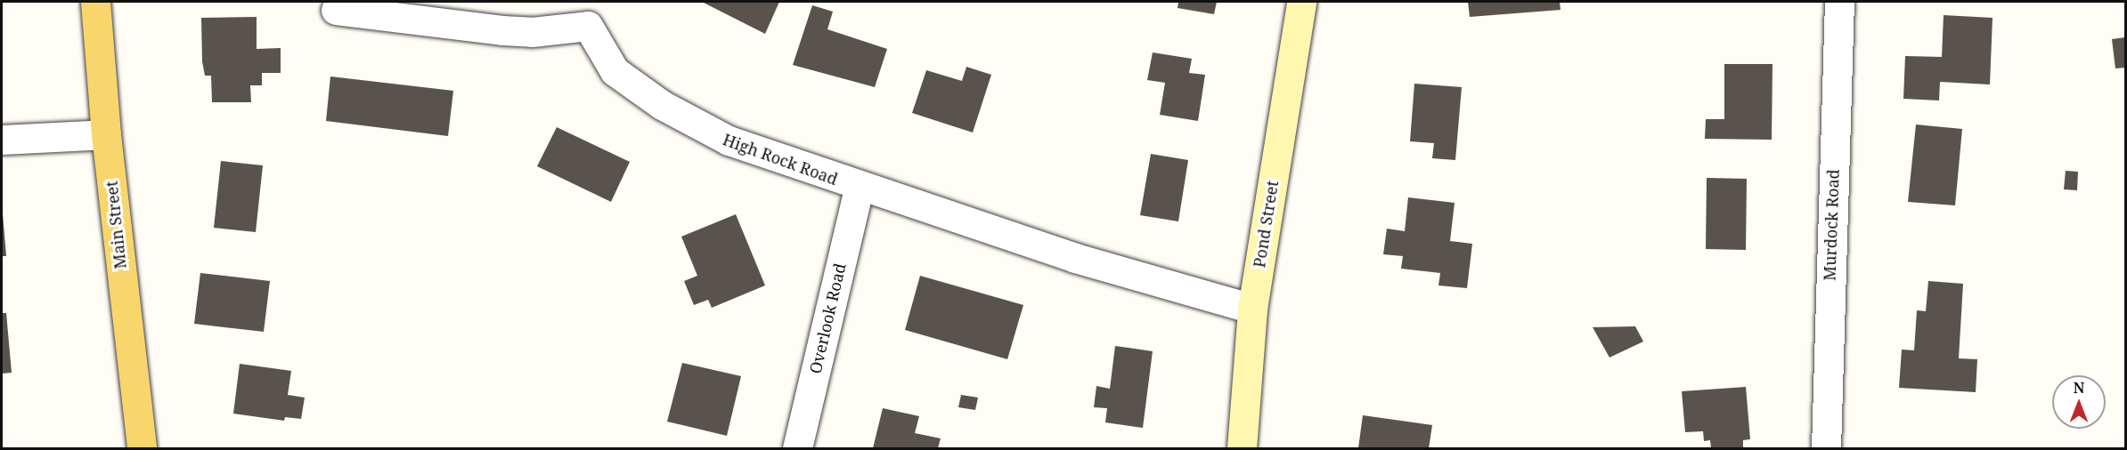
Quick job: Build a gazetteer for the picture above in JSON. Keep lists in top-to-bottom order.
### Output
{
  "streets": {
    "main road": ["Main Street"],
    "street": [
      "High Rock Road",
      "Pond Street",
      "Murdock Road",
      "Overlook Road"
    ]
  },
  "crossings": [
    ["High Rock Road", "Pond Street"],
    ["High Rock Road", "Overlook Road"]
  ],
  "north": "top"
}
